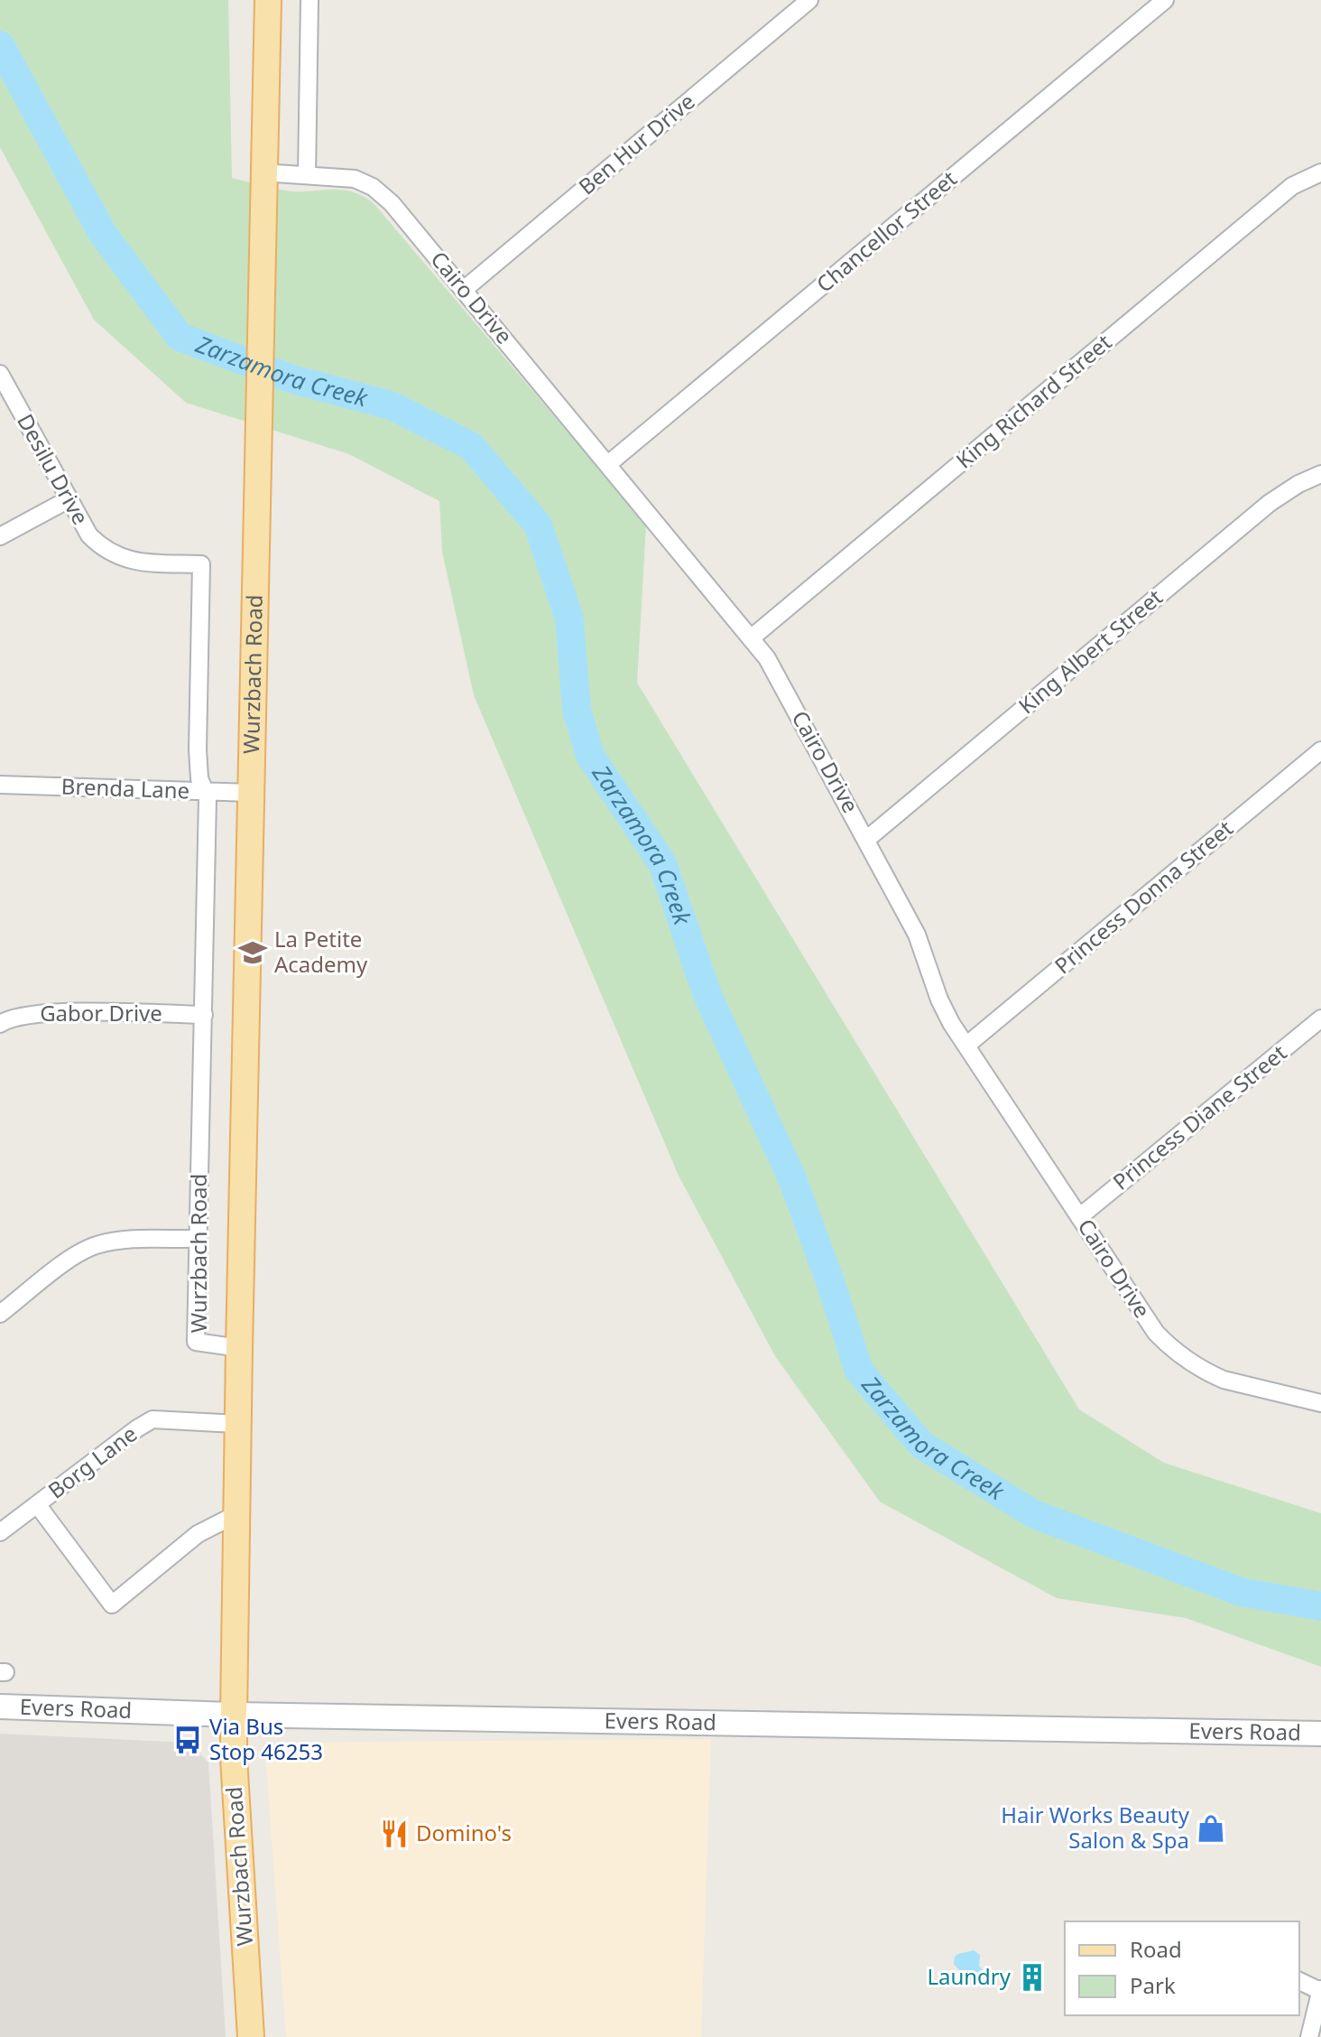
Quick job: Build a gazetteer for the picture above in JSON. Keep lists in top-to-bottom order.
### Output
{
  "streets": {
    "main road": ["Wurzbach Road", "Evers Road"],
    "street": [
      "Ben Hur Drive",
      "Chancellor Street",
      "Cairo Drive",
      "King Richard Street",
      "Desilu Drive",
      "King Albert Street",
      "Brenda Lane",
      "Princess Donna Street",
      "Gabor Drive",
      "Princess Diane Street",
      "Borg Lane"
    ]
  },
  "crossings": [
    ["Ben Hur Drive", "Cairo Drive"],
    ["Chancellor Street", "Cairo Drive"],
    ["Cairo Drive", "King Richard Street"],
    ["Cairo Drive", "King Albert Street"],
    ["Cairo Drive", "Wurzbach Road"],
    ["Cairo Drive", "Princess Donna Street"],
    ["Cairo Drive", "Princess Diane Street"],
    ["Desilu Drive", "Wurzbach Road"],
    ["Wurzbach Road", "Brenda Lane"],
    ["Wurzbach Road", "Gabor Drive"],
    ["Wurzbach Road", "Borg Lane"],
    ["Wurzbach Road", "Evers Road"]
  ],
  "water": ["Zarzamora Creek"],
  "places": {
    "school or university": ["La Petite Academy"],
    "bus stop": ["Via Bus Stop 46253"],
    "shop": ["Hair Works Beauty Salon & Spa"],
    "restaurant": ["Domino's"],
    "building": ["Laundry"]
  },
  "legend": ["Road", "Park"]
}
